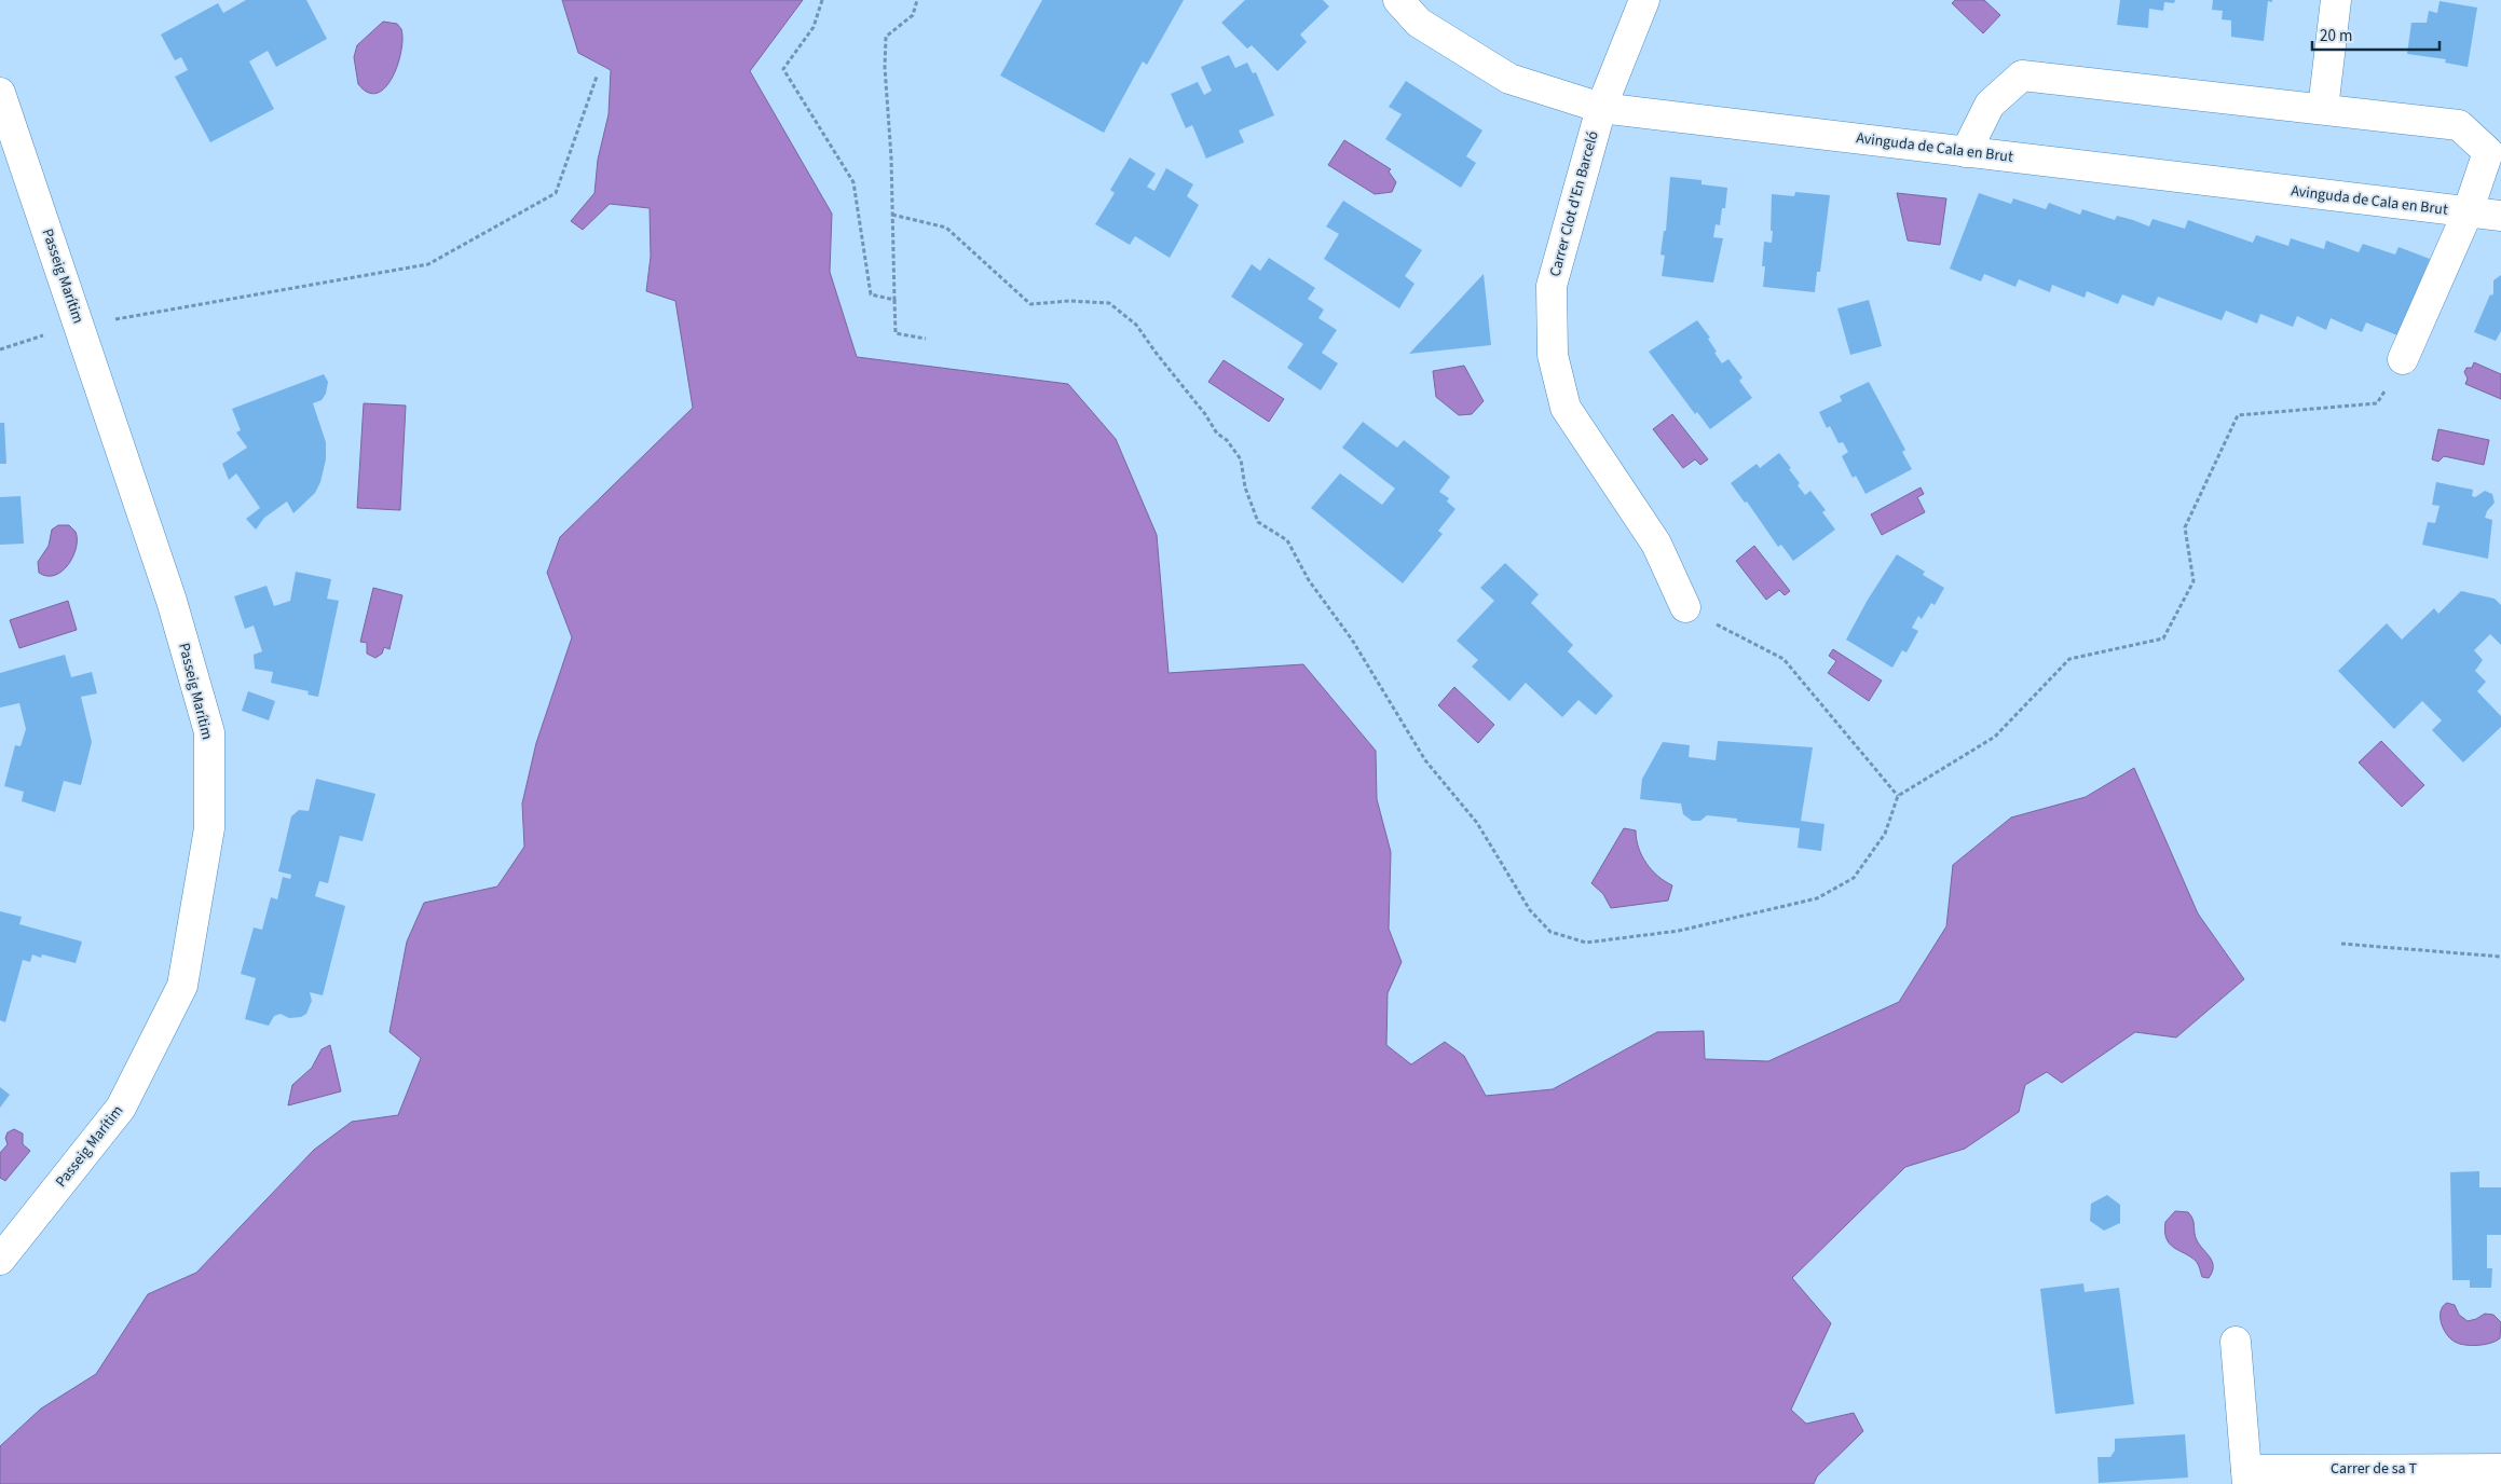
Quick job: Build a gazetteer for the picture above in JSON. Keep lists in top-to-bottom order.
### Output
{
  "streets": {
    "street": [
      "Avinguda de Cala en Brut",
      "Carrer Clot d'En Barceló",
      "Passeig Marítim",
      "Carrer de sa T"
    ]
  },
  "crossings": [
    ["Avinguda de Cala en Brut", "Carrer Clot d'En Barceló"]
  ],
  "scale_bar": "20 m"
}
